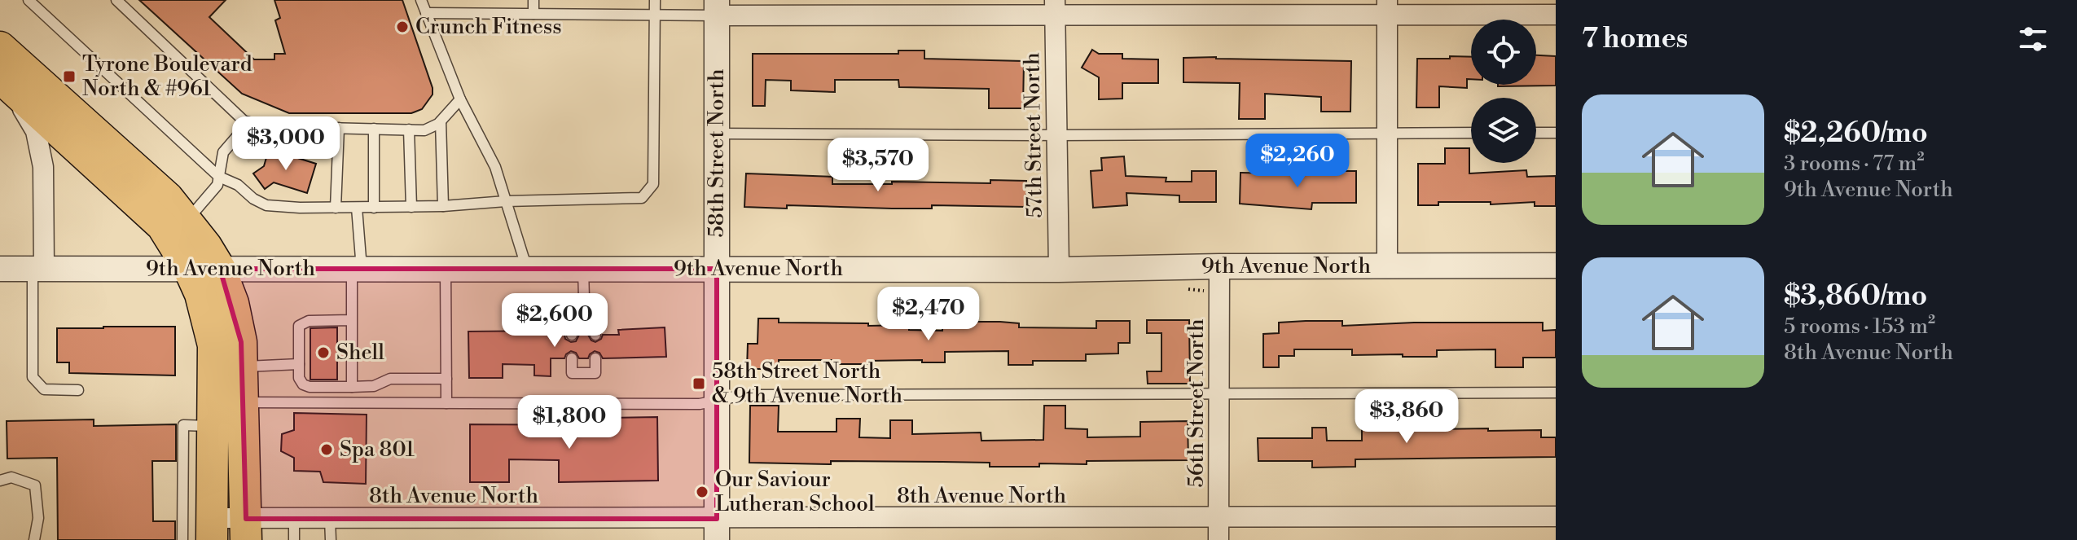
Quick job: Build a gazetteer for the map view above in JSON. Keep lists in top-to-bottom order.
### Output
{
  "streets": {
    "street": [
      "57th Street North",
      "58th Street North",
      "9th Avenue North",
      "56th Street North",
      "8th Avenue North"
    ]
  },
  "crossings": [
    ["57th Street North", "9th Avenue North"],
    ["58th Street North", "9th Avenue North"],
    ["58th Street North", "8th Avenue North"],
    ["9th Avenue North", "56th Street North"],
    ["56th Street North", "8th Avenue North"]
  ],
  "places": {
    "other": [
      "Crunch Fitness",
      "Shell",
      "Spa 801",
      "Our Saviour Lutheran School"
    ],
    "transit": ["Tyrone Boulevard North & #961", "58th Street North & 9th Avenue North"]
  },
  "page": {
    "heading": "7 homes",
    "list": [
      {
        "name": "$2,260/mo",
        "note": "3 rooms · 77 m² · 9th Avenue North"
      },
      {
        "name": "$3,860/mo",
        "note": "5 rooms · 153 m² · 8th Avenue North"
      }
    ],
    "price": [
      "$3,000",
      "$2,260",
      "$3,570",
      "$2,470",
      "$2,600",
      "$3,860",
      "$1,800"
    ]
  }
}
